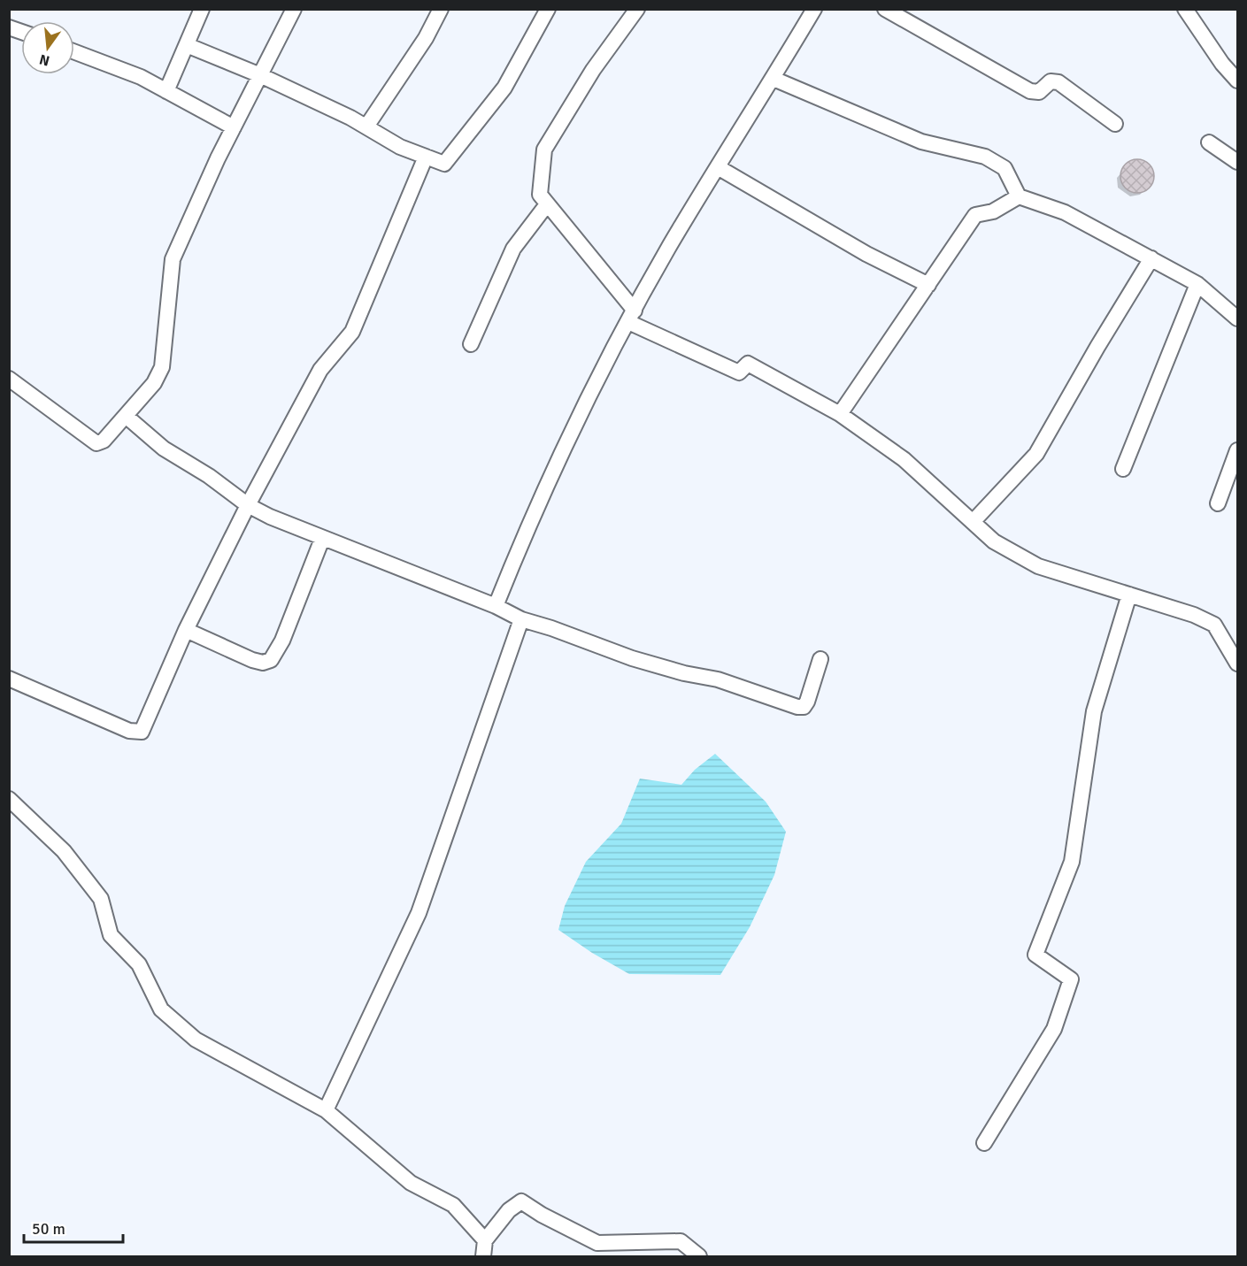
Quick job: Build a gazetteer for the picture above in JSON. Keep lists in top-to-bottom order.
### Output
{
  "scale_bar": "50 m",
  "north": "bottom"
}
